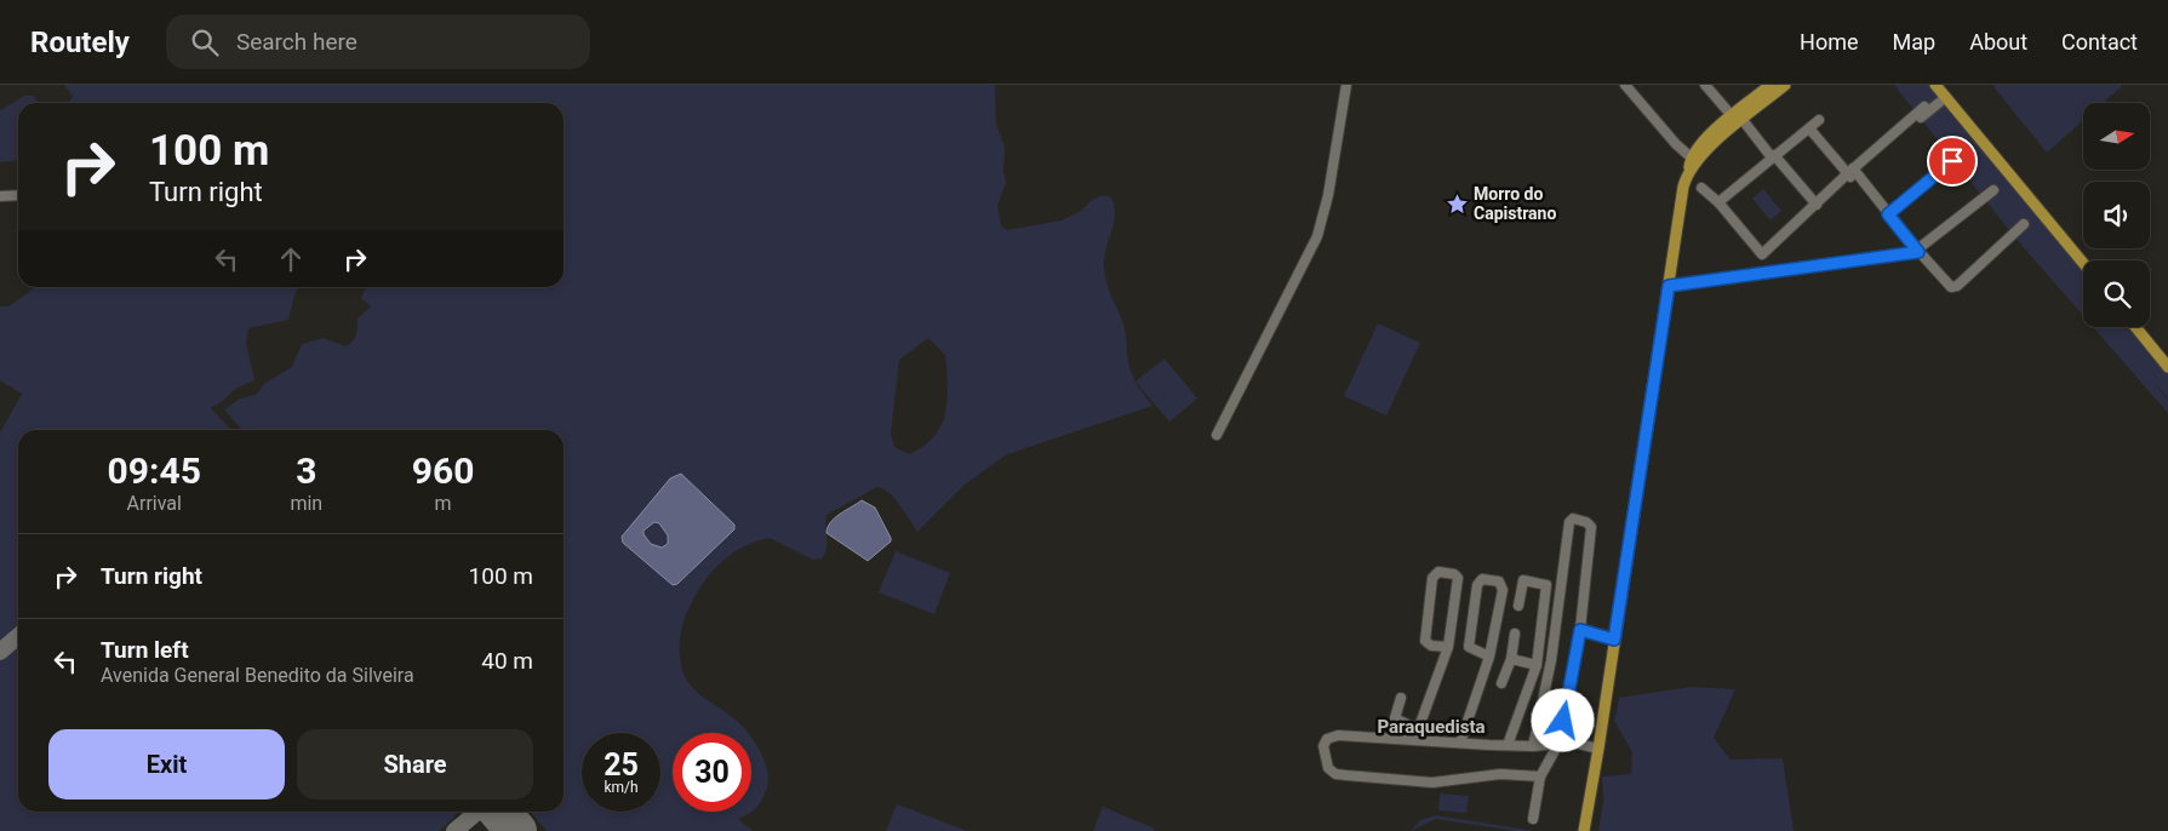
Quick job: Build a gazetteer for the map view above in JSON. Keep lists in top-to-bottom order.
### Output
{
  "districts": ["Paraquedista"],
  "places": {
    "place": ["Morro do Capistrano"]
  },
  "north": "right",
  "page": {
    "header": "Routely",
    "search": "Search here",
    "nav": [
      "Home",
      "Map",
      "About",
      "Contact"
    ],
    "turn": ["100 m", "Turn right"],
    "eta": [
      "09:45",
      "Arrival",
      "3",
      "min",
      "960",
      "m"
    ],
    "list": [
      {
        "name": "Turn right",
        "value": "100 m"
      },
      {
        "name": "Turn left",
        "note": "Avenida General Benedito da Silveira",
        "value": "40 m"
      }
    ],
    "buttons": ["Exit", "Share"],
    "speed": "25 km/h",
    "limit": "30"
  }
}
